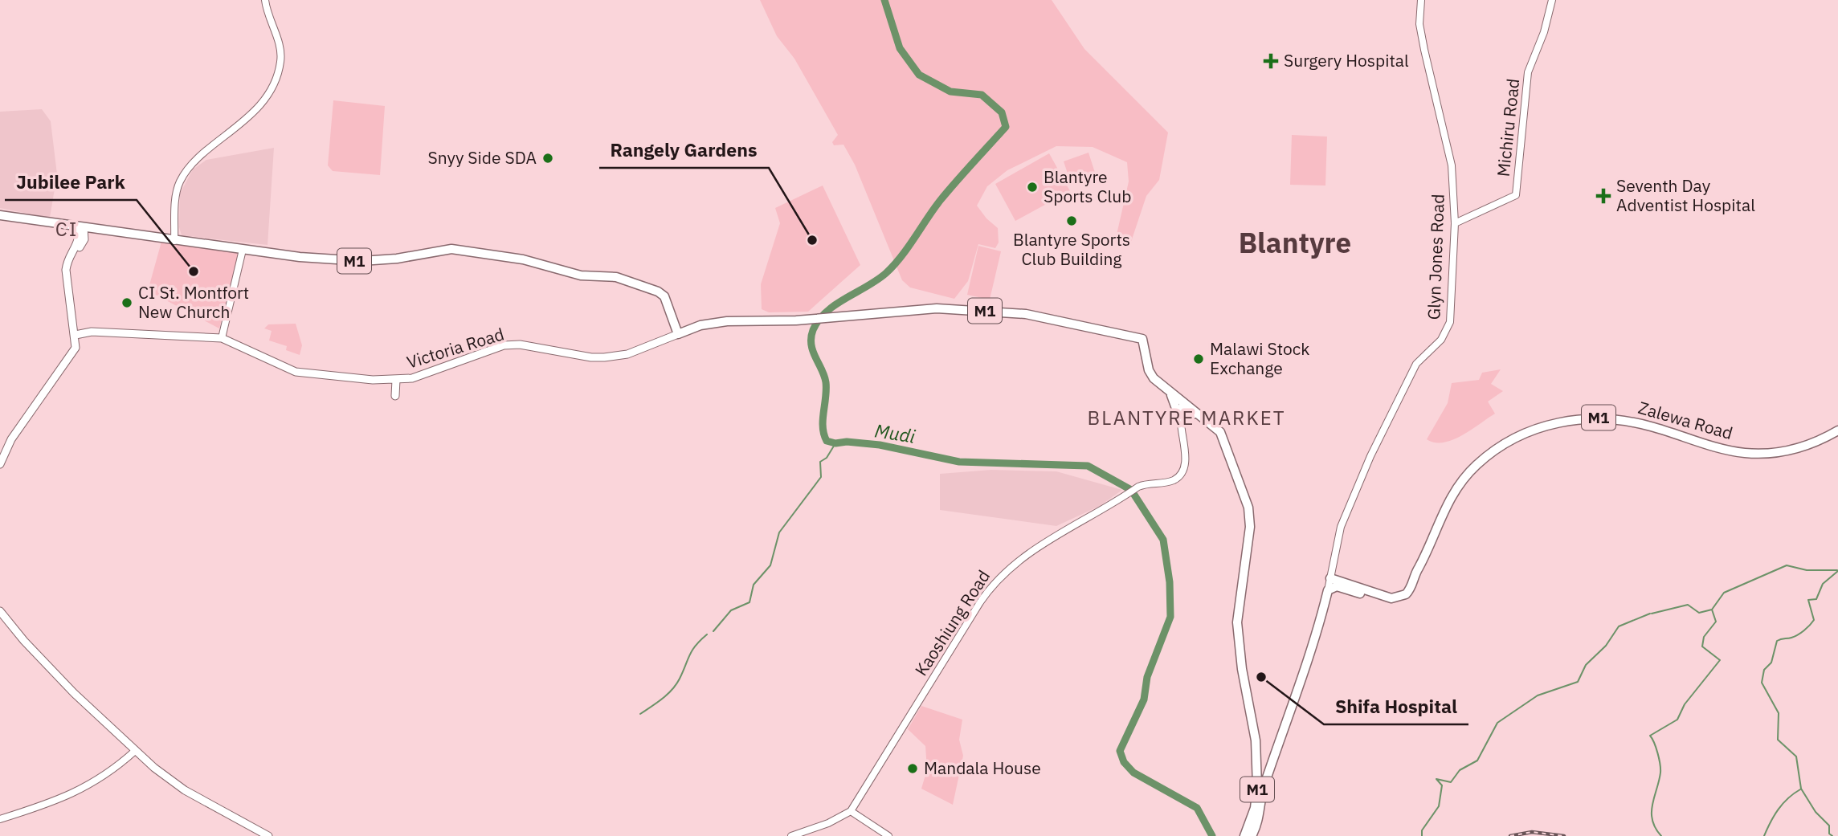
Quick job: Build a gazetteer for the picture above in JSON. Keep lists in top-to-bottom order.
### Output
{
  "streets": {
    "highway": ["M1", "Zalewa Road"],
    "main road": ["Victoria Road"],
    "street": ["Michiru Road", "Glyn Jones Road", "Kaoshiung Road"]
  },
  "crossings": [
    ["Michiru Road", "Glyn Jones Road"],
    ["Glyn Jones Road", "M1"],
    ["Glyn Jones Road", "Zalewa Road"],
    ["M1", "Victoria Road"],
    ["M1", "Zalewa Road"],
    ["M1", "Kaoshiung Road"]
  ],
  "districts": ["CI", "Blantyre", "BLANTYRE MARKET"],
  "water": ["Mudi"],
  "places": {
    "health": ["Surgery Hospital", "Seventh Day Adventist Hospital"],
    "other": [
      "Snyy Side SDA",
      "Blantyre Sports Club",
      "Blantyre Sports Club Building",
      "Rangely Gardens",
      "Jubilee Park",
      "CI St. Montfort New Church",
      "Malawi Stock Exchange",
      "Shifa Hospital",
      "Mandala House"
    ]
  }
}
